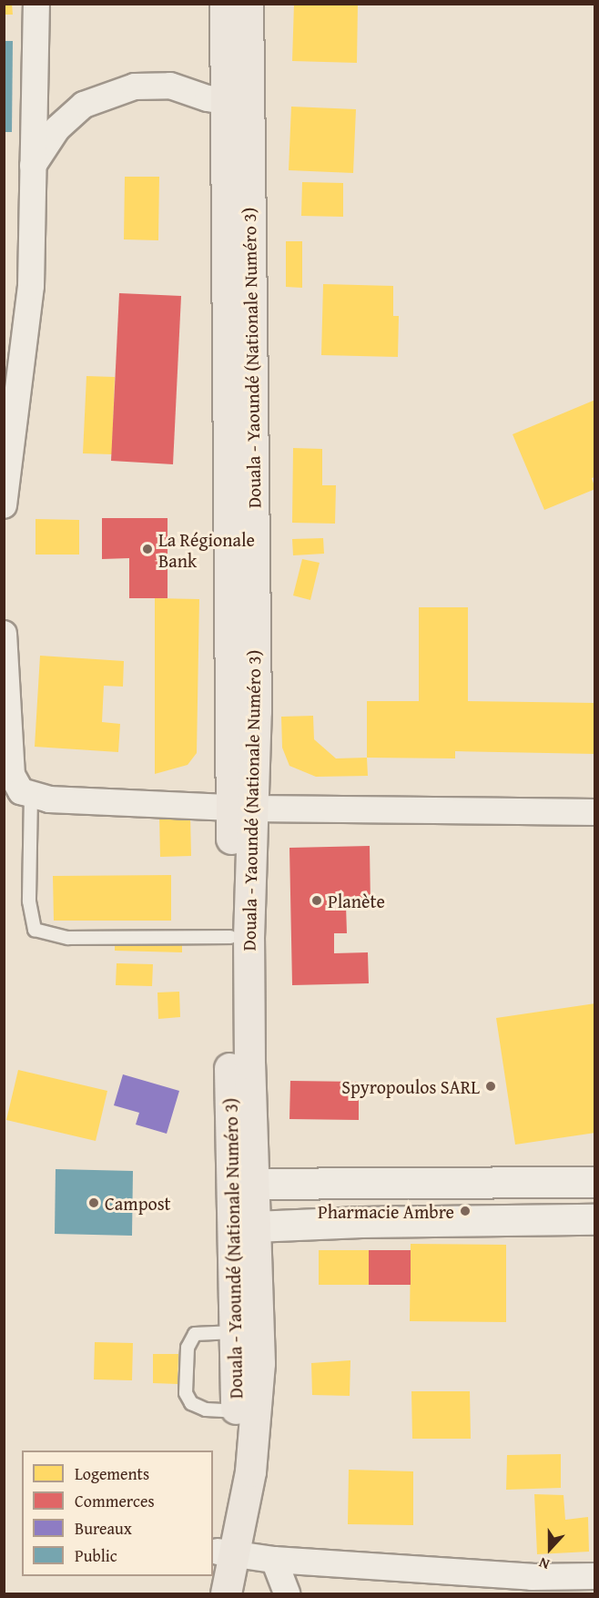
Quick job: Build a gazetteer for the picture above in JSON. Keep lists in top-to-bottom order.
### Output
{
  "streets": {
    "highway": ["Douala - Yaoundé (Nationale Numéro 3)"]
  },
  "places": [
    "La Régionale Bank",
    "Planète",
    "Spyropoulos SARL",
    "Campost",
    "Pharmacie Ambre"
  ],
  "legend": [
    "Logements",
    "Commerces",
    "Bureaux",
    "Public"
  ],
  "north": "bottom"
}
